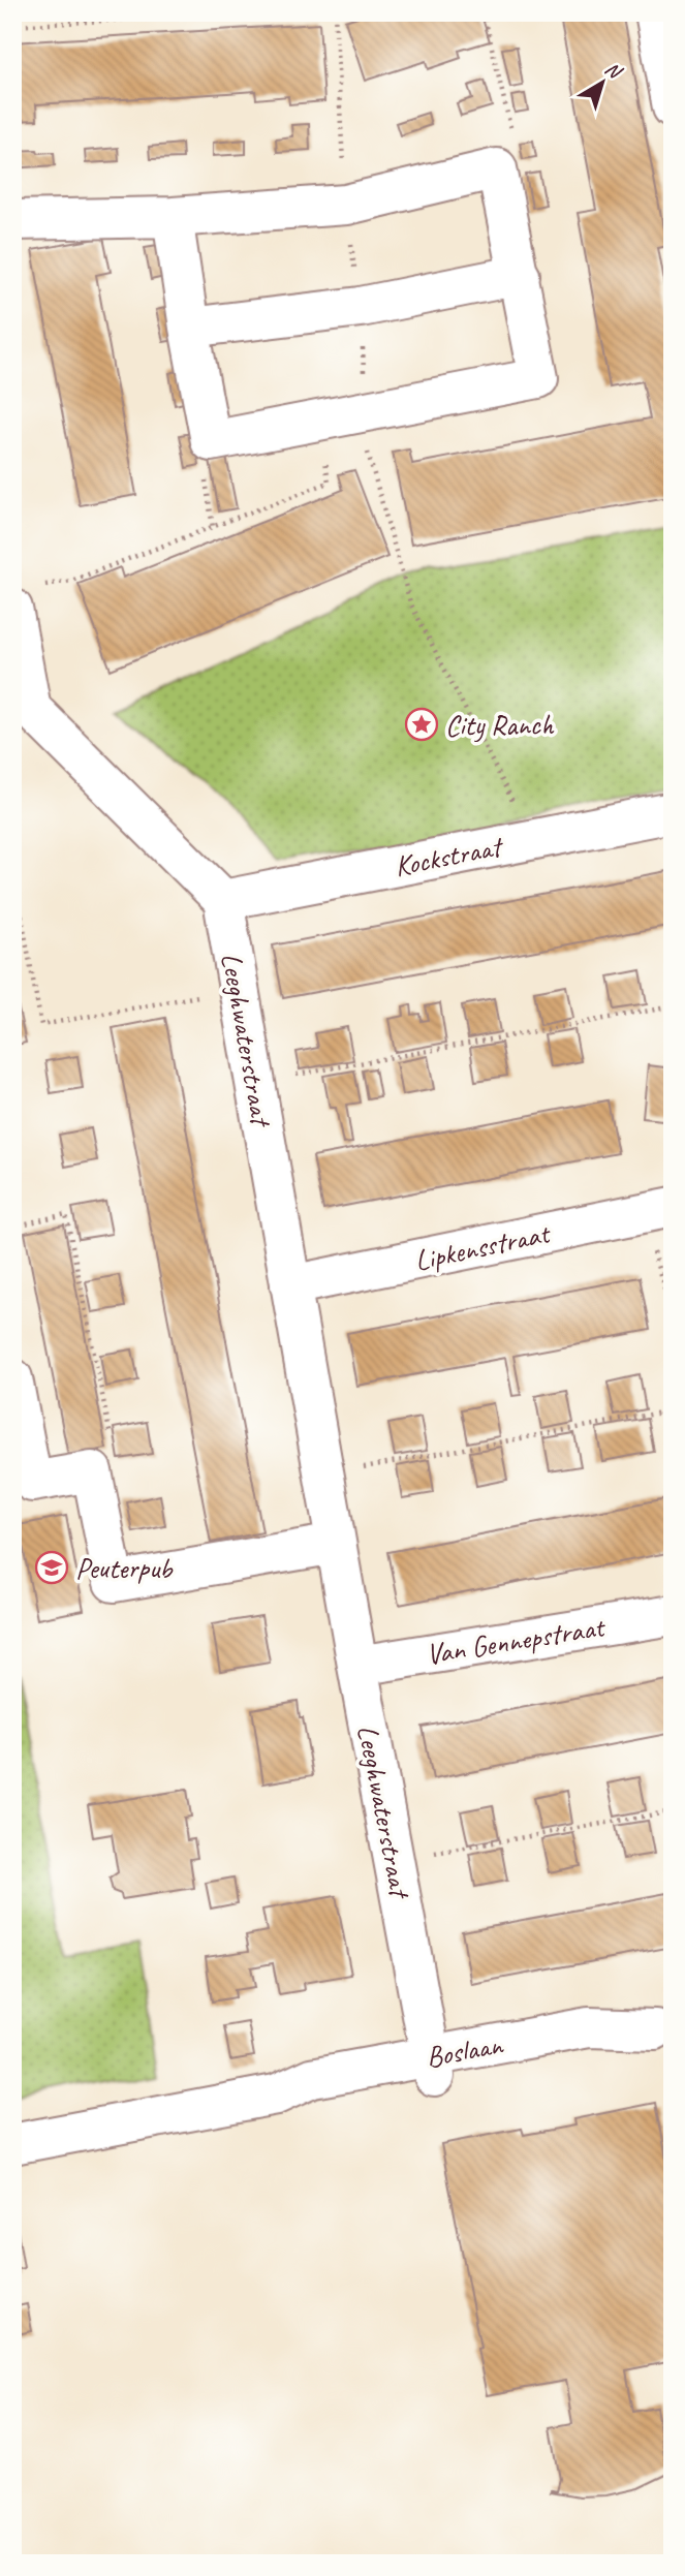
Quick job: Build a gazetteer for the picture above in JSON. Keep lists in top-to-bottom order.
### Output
{
  "streets": {
    "street": [
      "Kockstraat",
      "Leeghwaterstraat",
      "Lipkensstraat",
      "Van Gennepstraat",
      "Boslaan"
    ]
  },
  "crossings": [
    ["Kockstraat", "Leeghwaterstraat"],
    ["Leeghwaterstraat", "Lipkensstraat"],
    ["Leeghwaterstraat", "Van Gennepstraat"],
    ["Leeghwaterstraat", "Boslaan"]
  ],
  "places": {
    "place": ["City Ranch"],
    "school or university": ["Peuterpub"]
  },
  "north": "top right"
}
